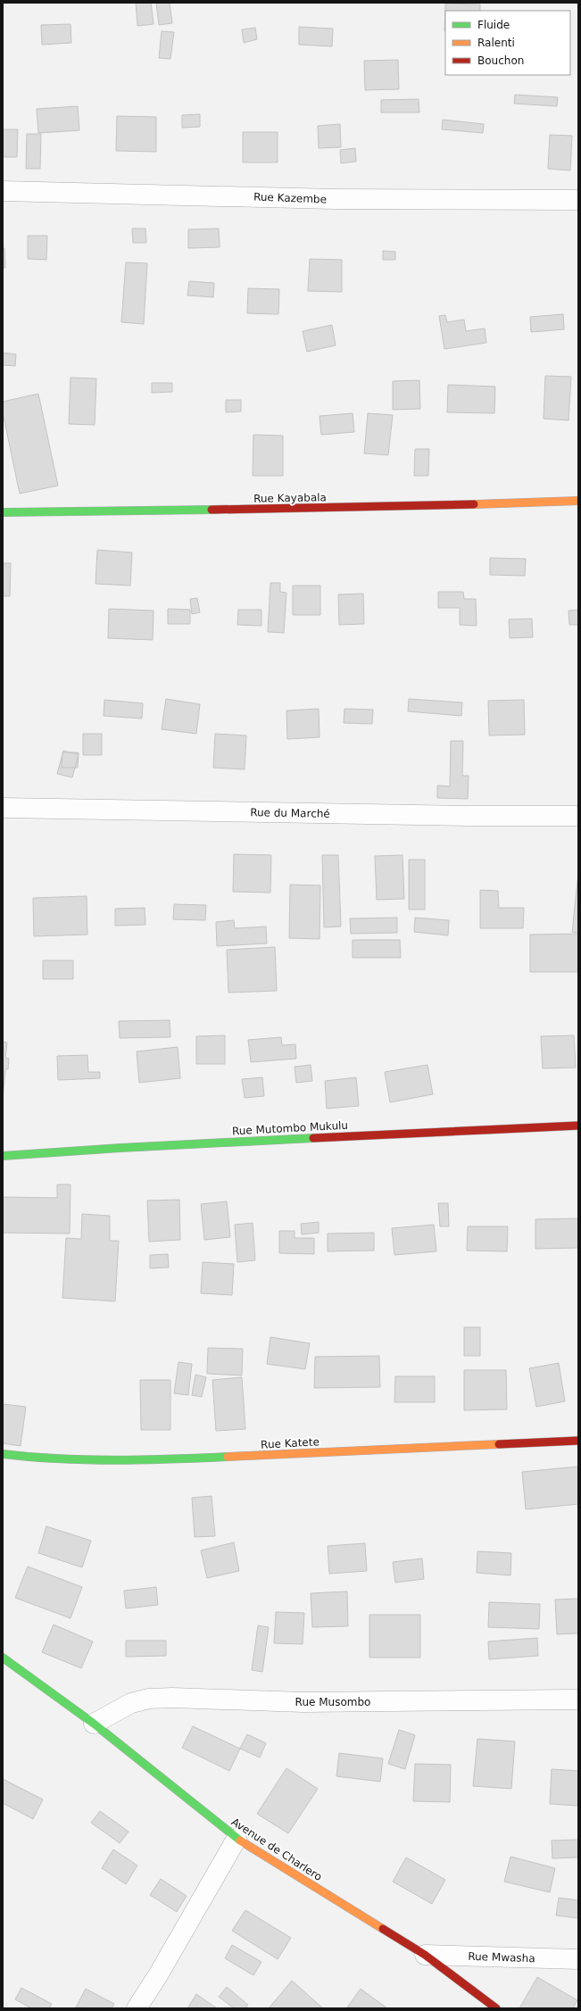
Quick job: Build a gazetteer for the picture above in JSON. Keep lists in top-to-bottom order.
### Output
{
  "streets": {
    "street": [
      "Rue Kazembe",
      "Rue Kayabala",
      "Rue du Marché",
      "Rue Mutombo Mukulu",
      "Rue Katete",
      "Rue Musombo",
      "Avenue de Charlero",
      "Rue Mwasha"
    ]
  },
  "crossings": [
    ["Rue Musombo", "Avenue de Charlero"],
    ["Avenue de Charlero", "Rue Mwasha"]
  ],
  "legend": ["Fluide", "Ralenti", "Bouchon"]
}
